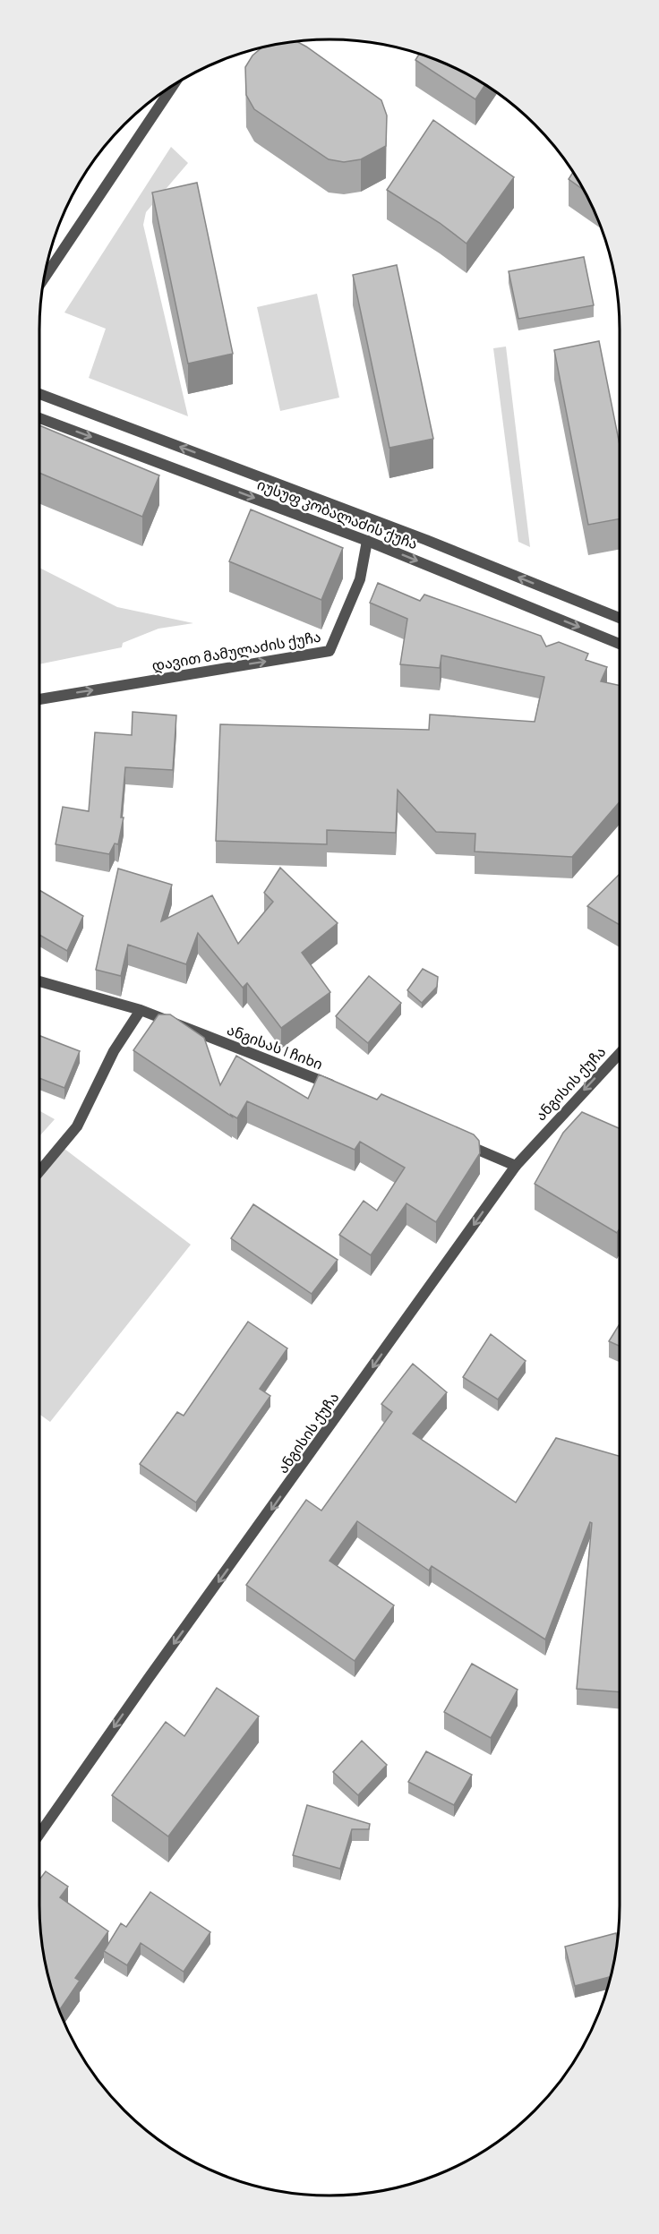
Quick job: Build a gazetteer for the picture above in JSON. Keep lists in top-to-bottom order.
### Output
{
  "streets": {
    "street": [
      "იუსუფ კობალაძის ქუჩა",
      "დავით მამულაძის ქუჩა",
      "ანგისას I ჩიხი",
      "ანგისის ქუჩა"
    ]
  },
  "crossings": [
    ["იუსუფ კობალაძის ქუჩა", "დავით მამულაძის ქუჩა"]
  ],
  "one_way": ["დავით მამულაძის ქუჩა", "ანგისის ქუჩა"]
}
